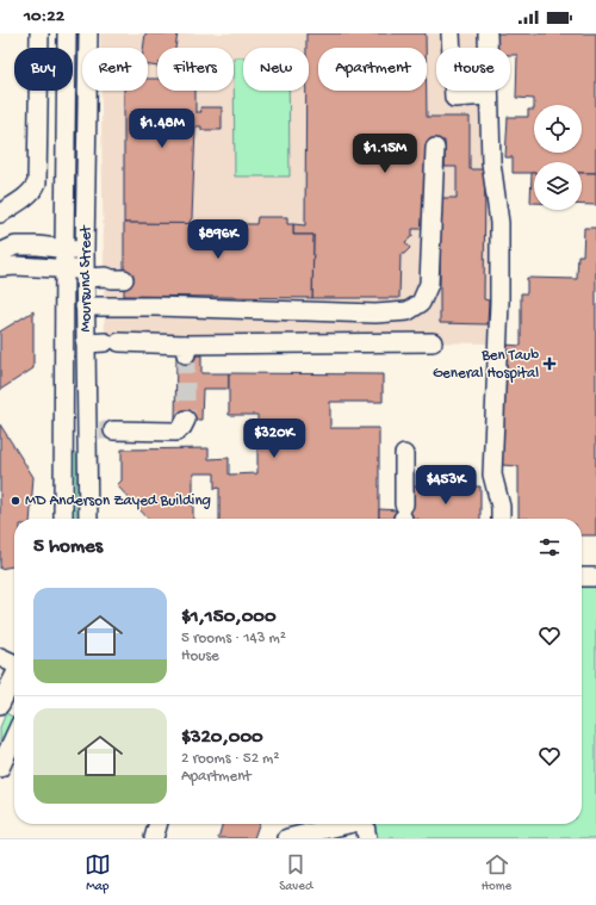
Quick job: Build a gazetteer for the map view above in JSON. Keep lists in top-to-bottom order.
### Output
{
  "streets": {
    "street": ["Moursund Street"]
  },
  "places": {
    "health": ["Ben Taub General Hospital"],
    "other": ["MD Anderson Zayed Building"]
  },
  "page": {
    "status": "10:22",
    "chip": [
      "Buy",
      "Rent",
      "Filters",
      "New",
      "Apartment",
      "House"
    ],
    "price": [
      "$1.48M",
      "$1.15M",
      "$896K",
      "$320K",
      "$453K"
    ],
    "heading": "5 homes",
    "list": [
      {
        "name": "$1,150,000",
        "note": "5 rooms · 143 m² · House"
      },
      {
        "name": "$320,000",
        "note": "2 rooms · 52 m² · Apartment"
      }
    ],
    "tabs": ["Map", "Saved", "Home"]
  }
}
